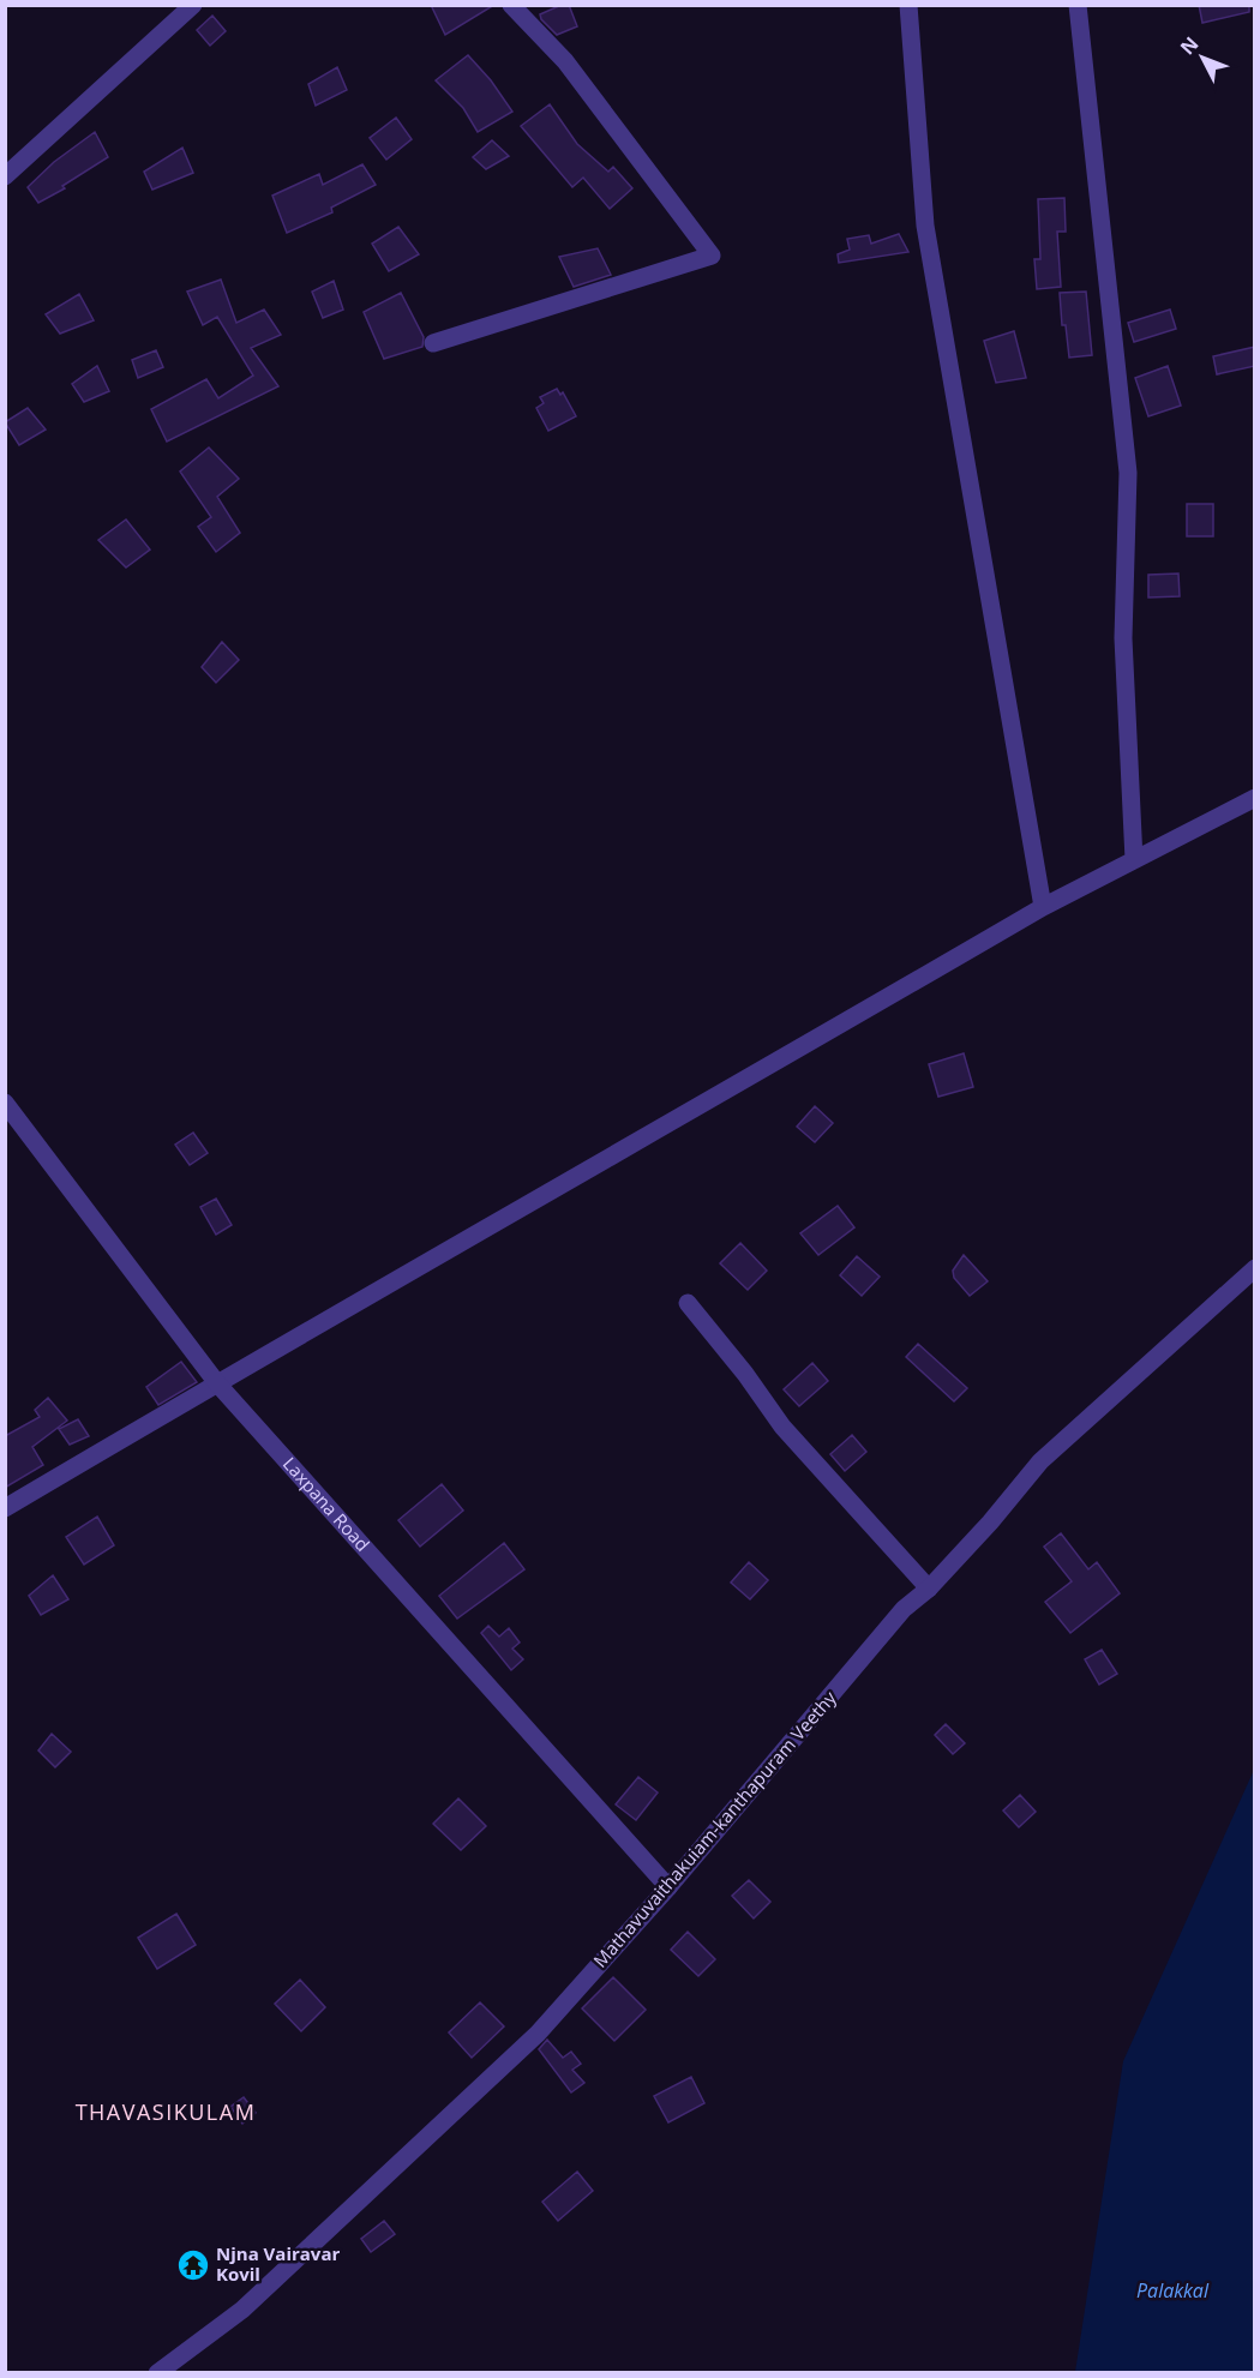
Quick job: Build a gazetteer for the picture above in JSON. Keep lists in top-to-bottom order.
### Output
{
  "streets": {
    "street": ["Laxpana Road", "Mathavuvaithakuiam-kanthapuram Veethy"]
  },
  "crossings": [
    ["Laxpana Road", "Mathavuvaithakuiam-kanthapuram Veethy"]
  ],
  "districts": ["THAVASIKULAM"],
  "water": ["Palakkal"],
  "places": {
    "temple": ["Njna Vairavar Kovil"]
  },
  "north": "top left"
}
